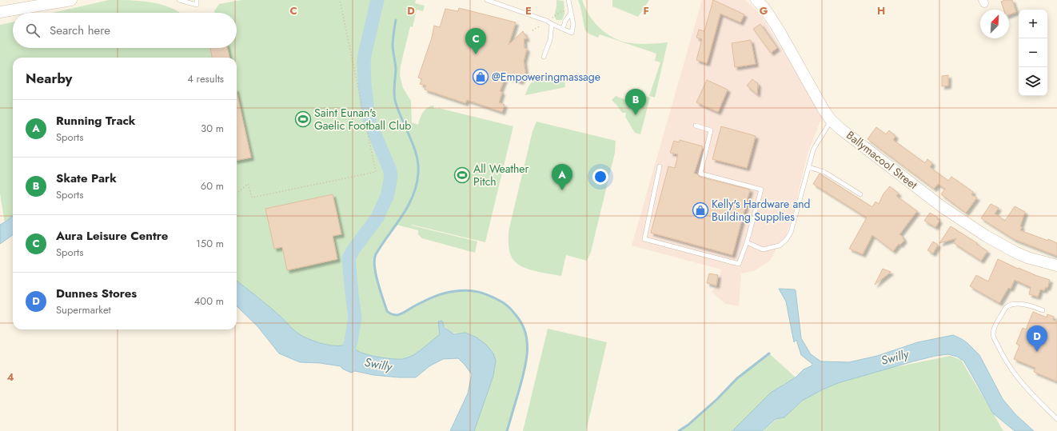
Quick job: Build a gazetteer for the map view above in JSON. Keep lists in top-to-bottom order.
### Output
{
  "streets": {
    "main road": ["Ballymacool Street"]
  },
  "water": ["Swilly"],
  "places": {
    "shop": ["@Empoweringmassage", "Kelly's Hardware and Building Supplies"],
    "sports": ["Saint Eunan's Gaelic Football Club", "All Weather Pitch"]
  },
  "north": "top right",
  "page": {
    "map_buttons": ["+", "−"],
    "search": "Search here",
    "pins": [
      "C",
      "B",
      "A",
      "D"
    ],
    "heading": ["Nearby", "4 results"],
    "list": [
      {
        "mark": "A",
        "name": "Running Track",
        "note": "Sports",
        "value": "30 m"
      },
      {
        "mark": "B",
        "name": "Skate Park",
        "note": "Sports",
        "value": "60 m"
      },
      {
        "mark": "C",
        "name": "Aura Leisure Centre",
        "note": "Sports",
        "value": "150 m"
      },
      {
        "mark": "D",
        "name": "Dunnes Stores",
        "note": "Supermarket",
        "value": "400 m"
      }
    ]
  },
  "grid": {
    "columns": [
      "C",
      "D",
      "E",
      "F",
      "G",
      "H"
    ],
    "rows": ["4"]
  }
}
